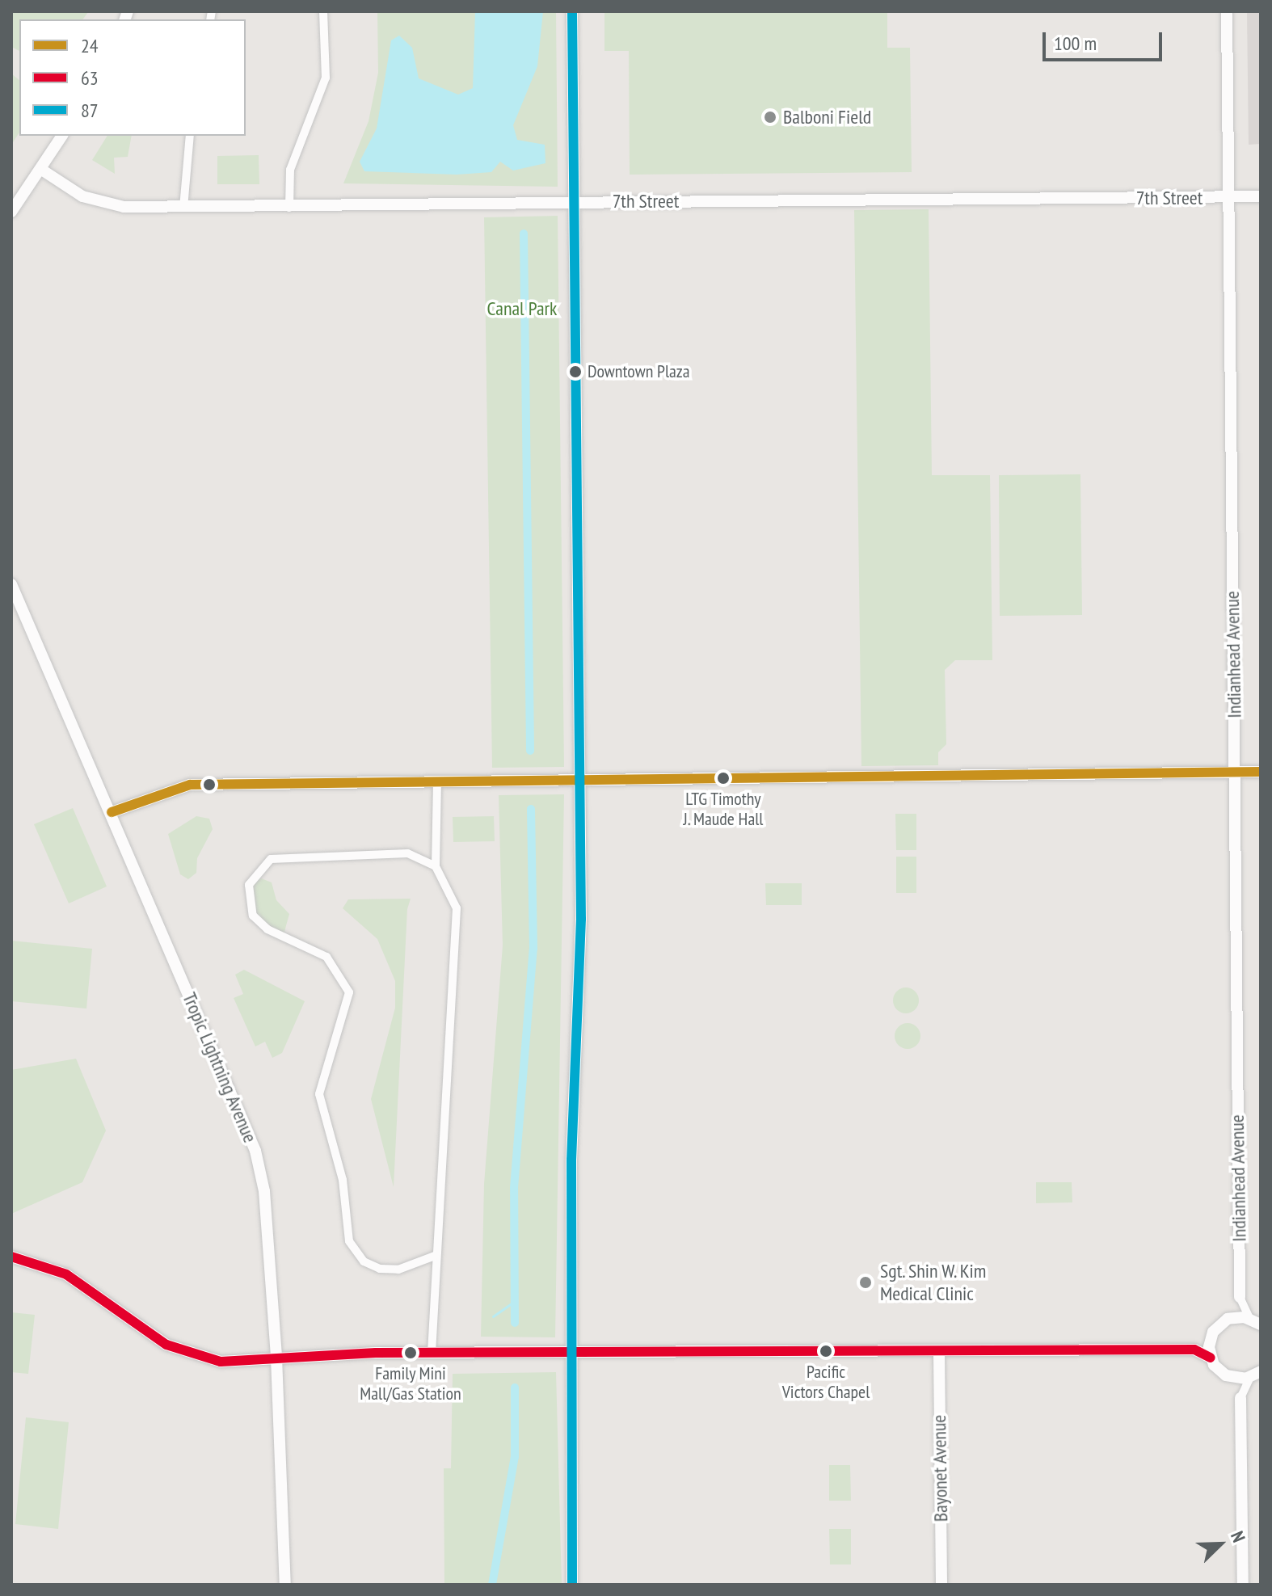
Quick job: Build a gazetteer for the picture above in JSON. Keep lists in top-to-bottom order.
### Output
{
  "streets": {
    "street": [
      "7th Street",
      "Indianhead Avenue",
      "Tropic Lightning Avenue",
      "Bayonet Avenue"
    ]
  },
  "crossings": [
    ["7th Street", "Indianhead Avenue"]
  ],
  "parks": ["Canal Park"],
  "places": [
    "Balboni Field",
    "Downtown Plaza",
    "LTG Timothy J. Maude Hall",
    "Sgt. Shin W. Kim Medical Clinic",
    "Pacific Victors Chapel",
    "Family Mini Mall/Gas Station"
  ],
  "lines": ["transit line 87", "transit line 24", "transit line 63"],
  "legend": ["24", "63", "87"],
  "scale_bar": "100 m",
  "north": "top right"
}
